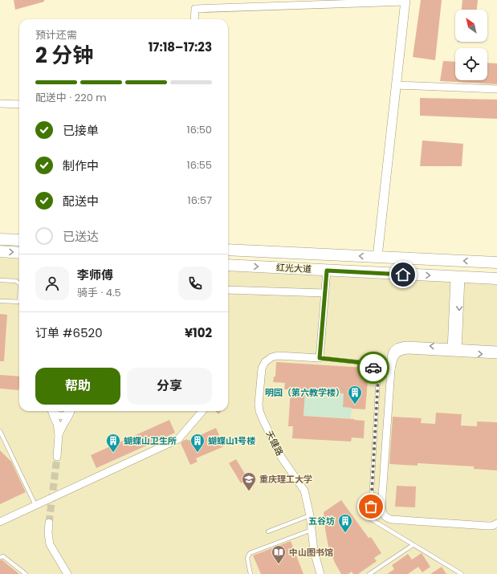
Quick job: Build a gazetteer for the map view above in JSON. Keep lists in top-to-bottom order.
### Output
{
  "streets": {
    "main road": ["红光大道"],
    "street": ["天健路"]
  },
  "places": {
    "building": [
      "明园（第六教学楼）",
      "蝴蝶山卫生所",
      "蝴蝶山1号楼",
      "五谷坊"
    ],
    "school or university": ["重庆理工大学"],
    "library": ["中山图书馆"]
  },
  "north": "top left",
  "page": {
    "heading": ["2 分钟", "预计还需", "17:18–17:23"],
    "panel": [
      "李师傅",
      "骑手 · 4.5",
      "订单 #6520",
      "¥102"
    ],
    "bar": "配送中 · 220 m",
    "list": [
      ["已接单", "16:50"],
      ["制作中", "16:55"],
      ["配送中", "16:57"],
      "已送达"
    ],
    "buttons": ["帮助", "分享"]
  }
}
